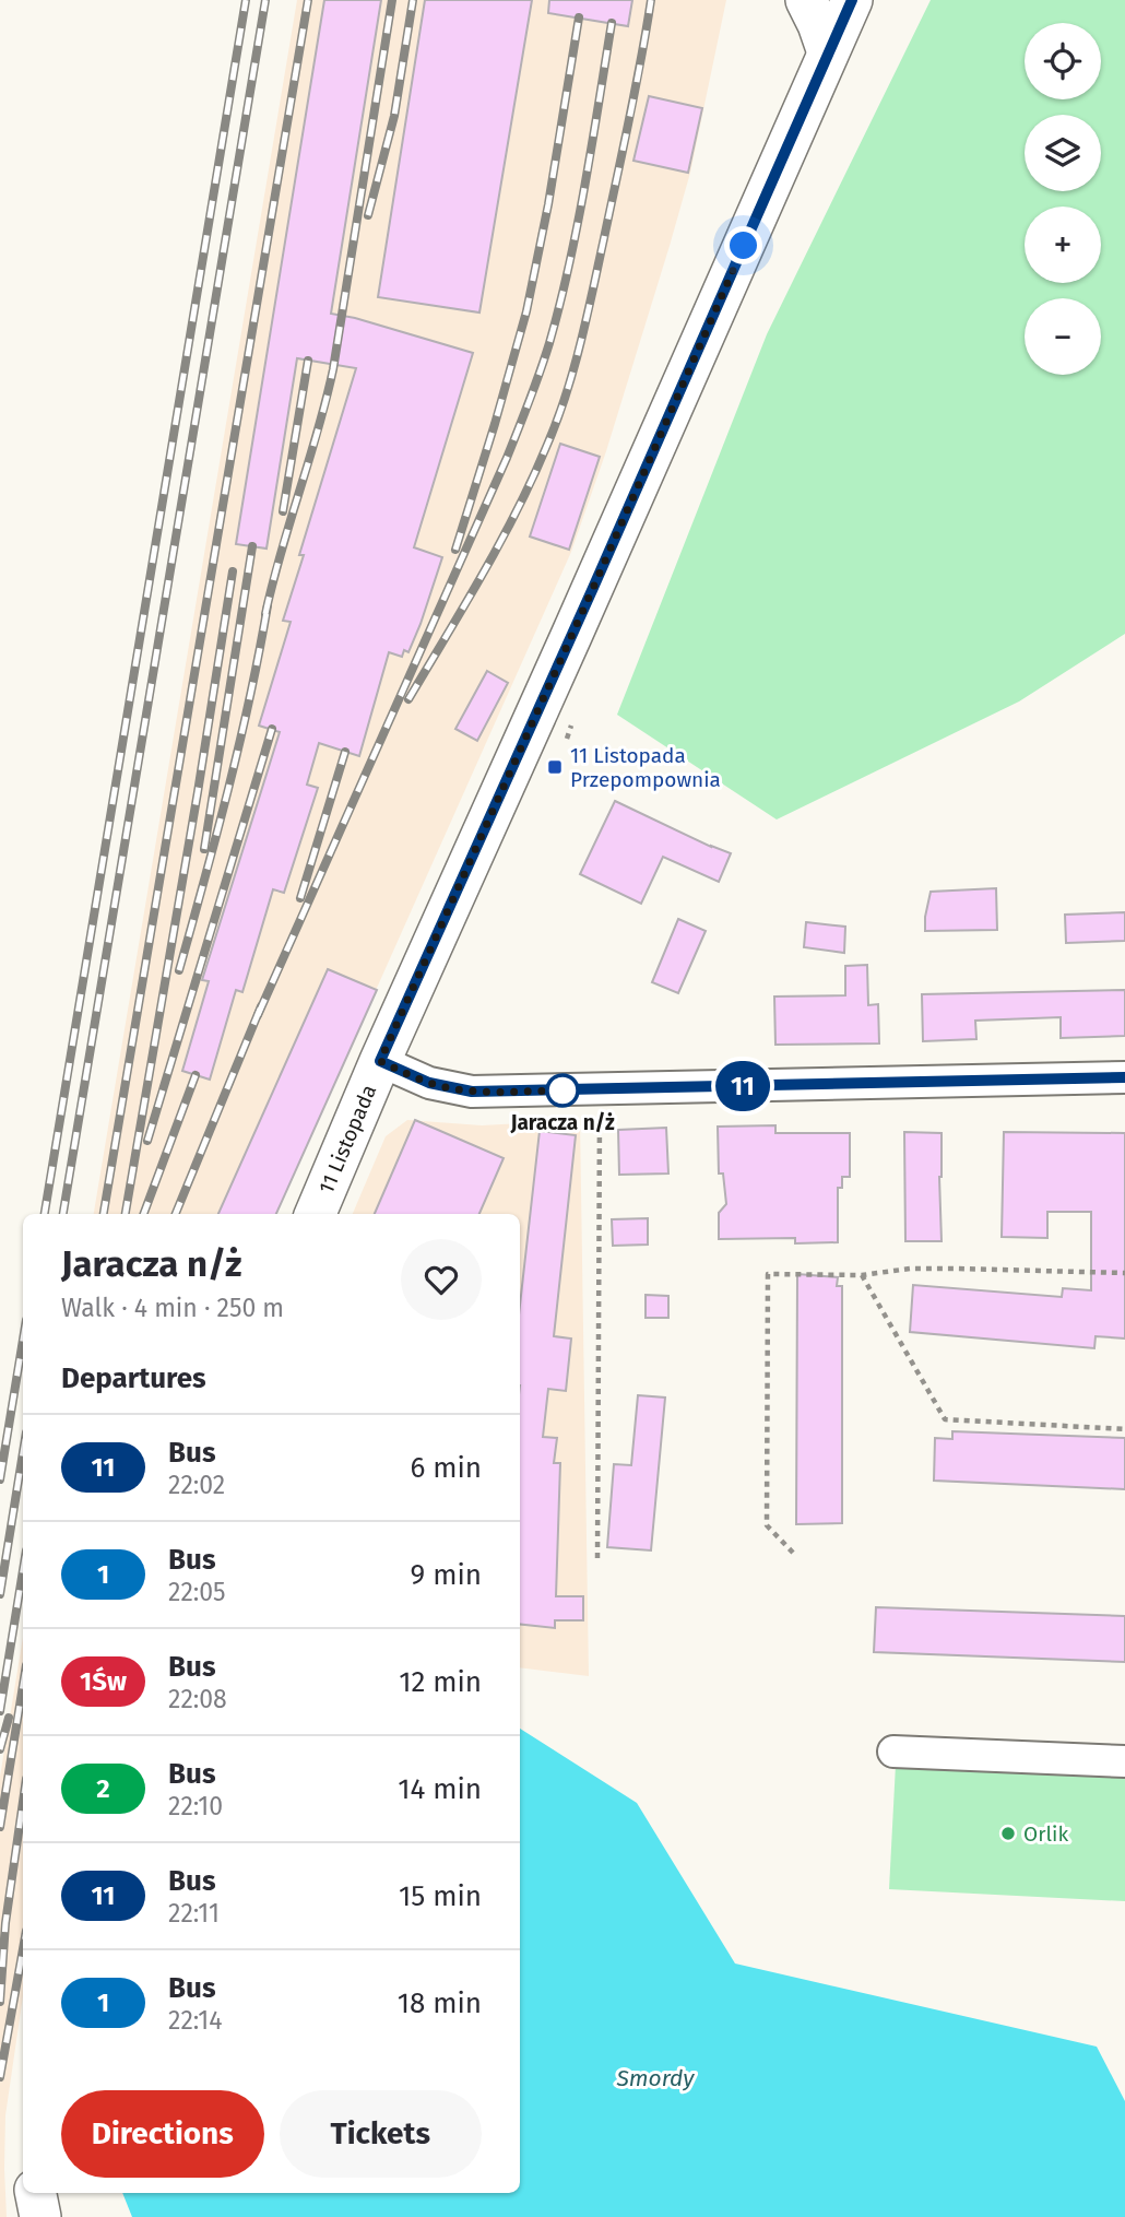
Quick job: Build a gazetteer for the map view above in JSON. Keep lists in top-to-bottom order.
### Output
{
  "streets": {
    "main road": ["11 Listopada"]
  },
  "water": ["Smordy"],
  "places": {
    "transit": ["11 Listopada Przepompownia"],
    "other": ["Jaracza n/ż", "Orlik"]
  },
  "lines": ["bus line 11"],
  "page": {
    "on_map": "11",
    "map_buttons": ["+", "−"],
    "heading": [
      ["Jaracza n/ż", "Walk · 4 min · 250 m"],
      "Departures"
    ],
    "list": [
      {
        "mark": "11",
        "name": "Bus",
        "note": "22:02",
        "value": "6 min"
      },
      {
        "mark": "1",
        "name": "Bus",
        "note": "22:05",
        "value": "9 min"
      },
      {
        "mark": "1Św",
        "name": "Bus",
        "note": "22:08",
        "value": "12 min"
      },
      {
        "mark": "2",
        "name": "Bus",
        "note": "22:10",
        "value": "14 min"
      },
      {
        "mark": "11",
        "name": "Bus",
        "note": "22:11",
        "value": "15 min"
      },
      {
        "mark": "1",
        "name": "Bus",
        "note": "22:14",
        "value": "18 min"
      }
    ],
    "buttons": ["Directions", "Tickets"]
  }
}
